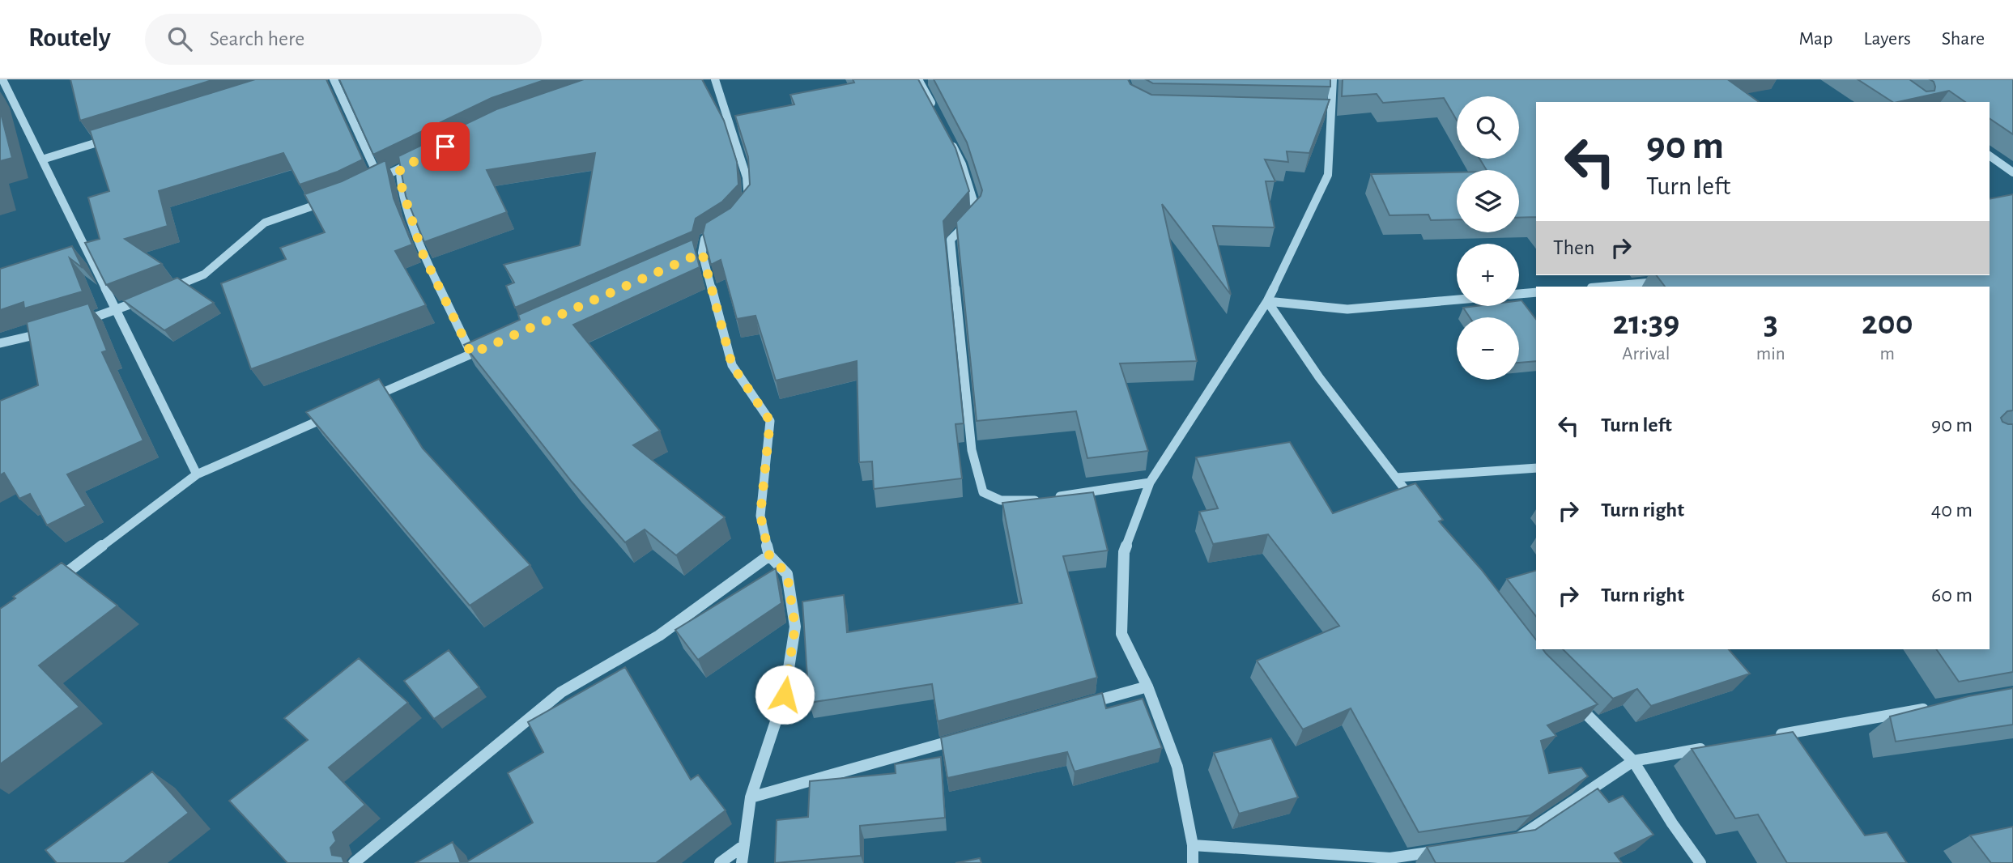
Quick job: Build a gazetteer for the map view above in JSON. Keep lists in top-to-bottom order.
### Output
{
  "page": {
    "header": "Routely",
    "search": "Search here",
    "nav": ["Map", "Layers", "Share"],
    "map_buttons": ["+", "−"],
    "turn": ["90 m", "Turn left"],
    "then": "Then",
    "eta": [
      "21:39",
      "Arrival",
      "3",
      "min",
      "200",
      "m"
    ],
    "list": [
      {
        "name": "Turn left",
        "value": "90 m"
      },
      {
        "name": "Turn right",
        "value": "40 m"
      },
      {
        "name": "Turn right",
        "value": "60 m"
      }
    ]
  }
}
